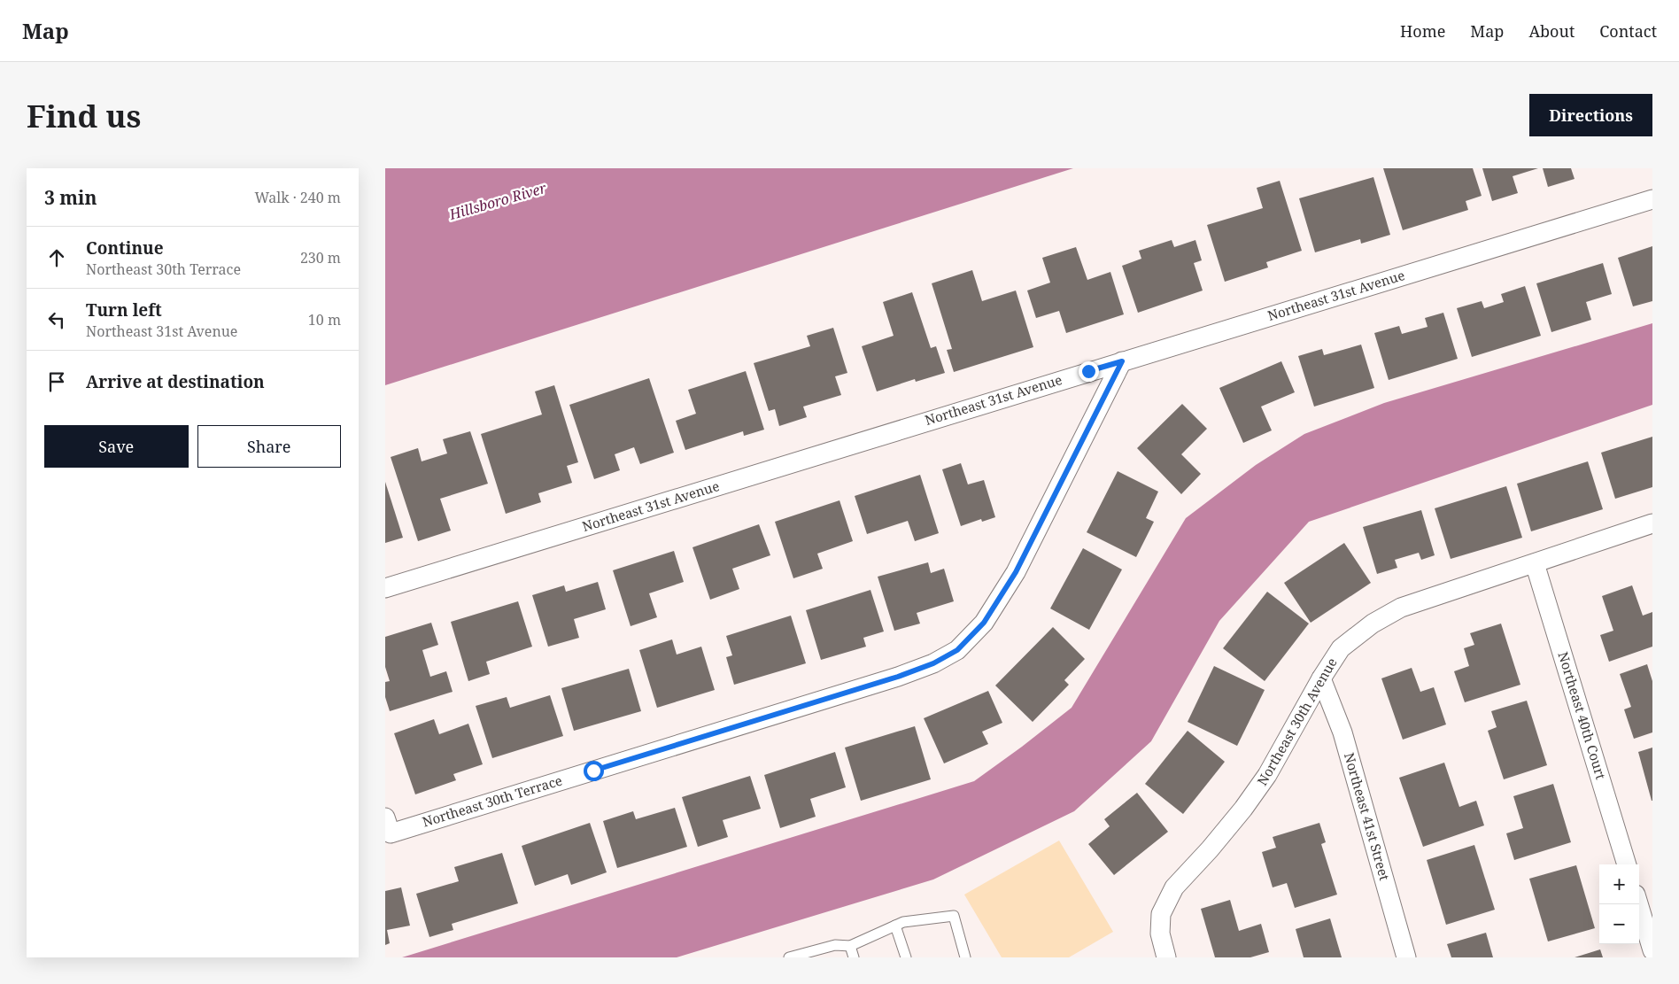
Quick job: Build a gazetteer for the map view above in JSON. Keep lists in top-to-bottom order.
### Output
{
  "streets": {
    "street": [
      "Northeast 31st Avenue",
      "Northeast 40th Court",
      "Northeast 30th Avenue",
      "Northeast 30th Terrace",
      "Northeast 41st Street"
    ]
  },
  "crossings": [
    ["Northeast 31st Avenue", "Northeast 30th Terrace"],
    ["Northeast 40th Court", "Northeast 30th Avenue"],
    ["Northeast 30th Avenue", "Northeast 41st Street"]
  ],
  "water": ["Hillsboro River"],
  "page": {
    "header": "Map",
    "nav": [
      "Home",
      "Map",
      "About",
      "Contact"
    ],
    "buttons": [
      "Directions",
      ["Save", "Share"]
    ],
    "title": "Find us",
    "heading": ["3 min", "Walk · 240 m"],
    "list": [
      ["Continue", "Northeast 30th Terrace", "230 m"],
      ["Turn left", "Northeast 31st Avenue", "10 m"],
      "Arrive at destination"
    ],
    "map_buttons": ["+", "−"]
  }
}
